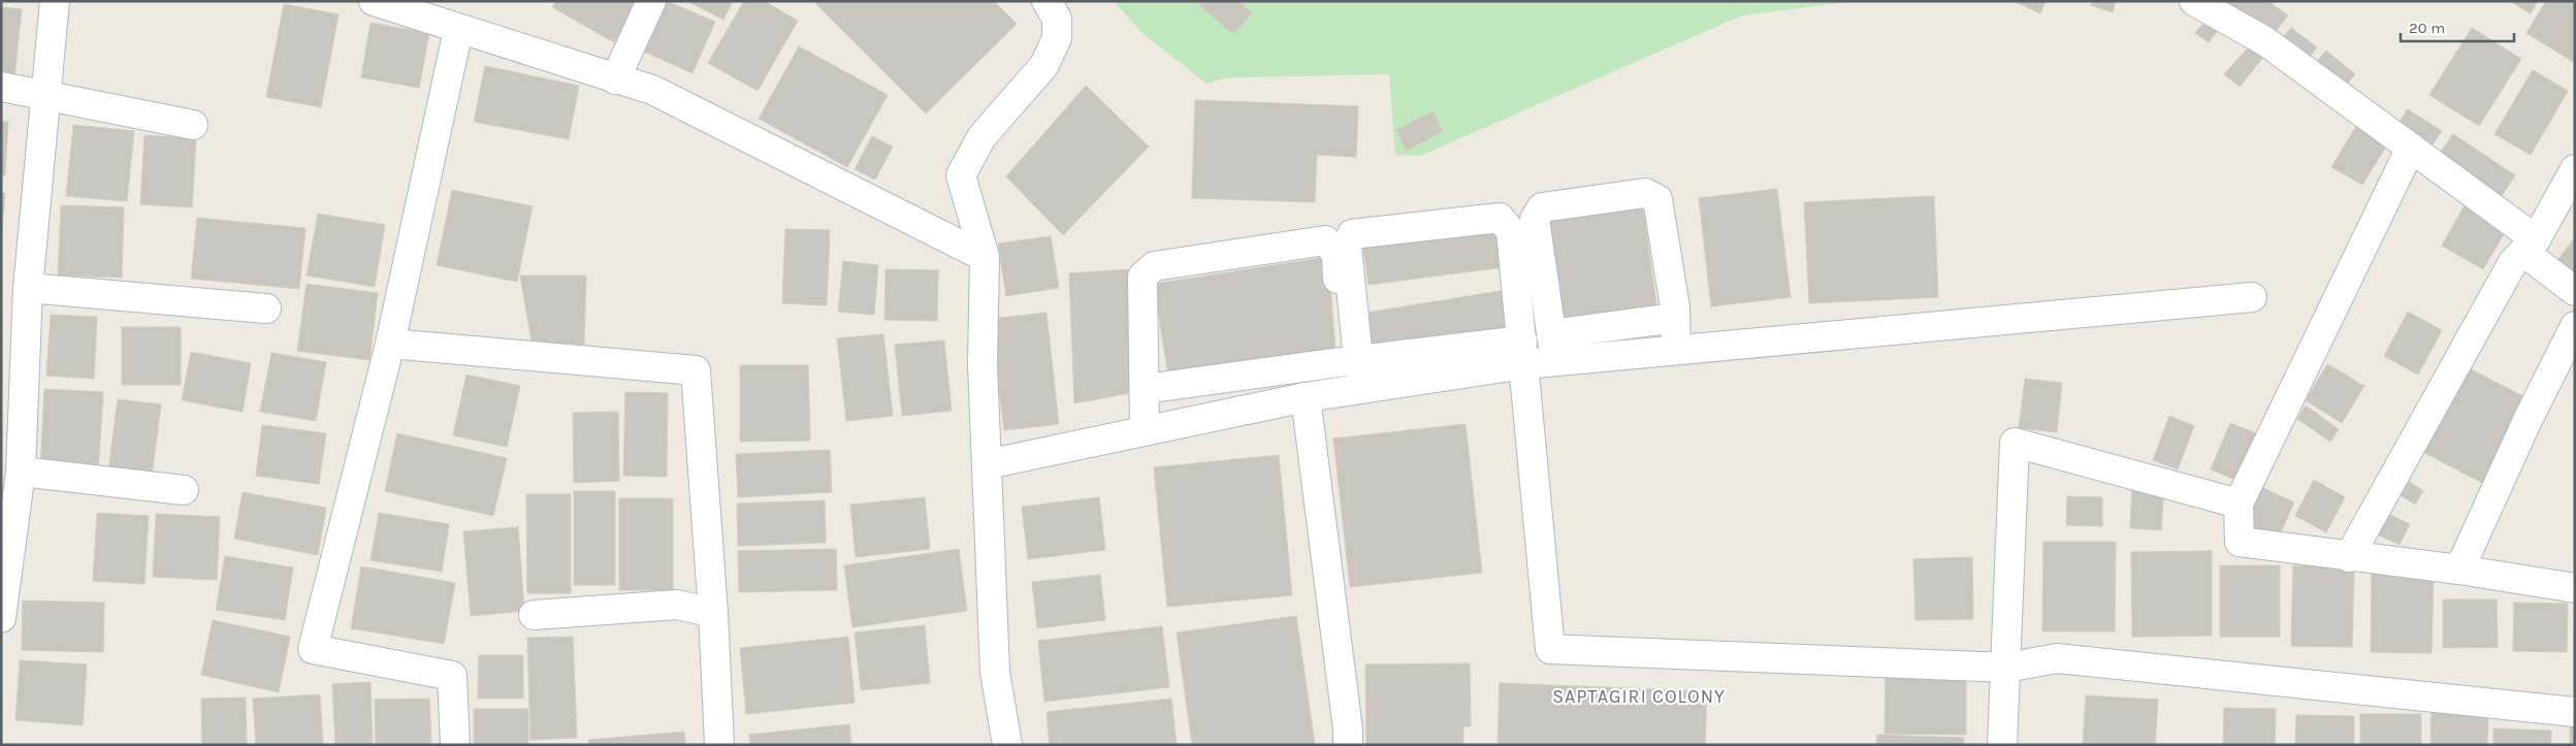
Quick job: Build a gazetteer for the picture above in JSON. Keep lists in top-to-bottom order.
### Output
{
  "districts": ["SAPTAGIRI COLONY"],
  "scale_bar": "20 m"
}
